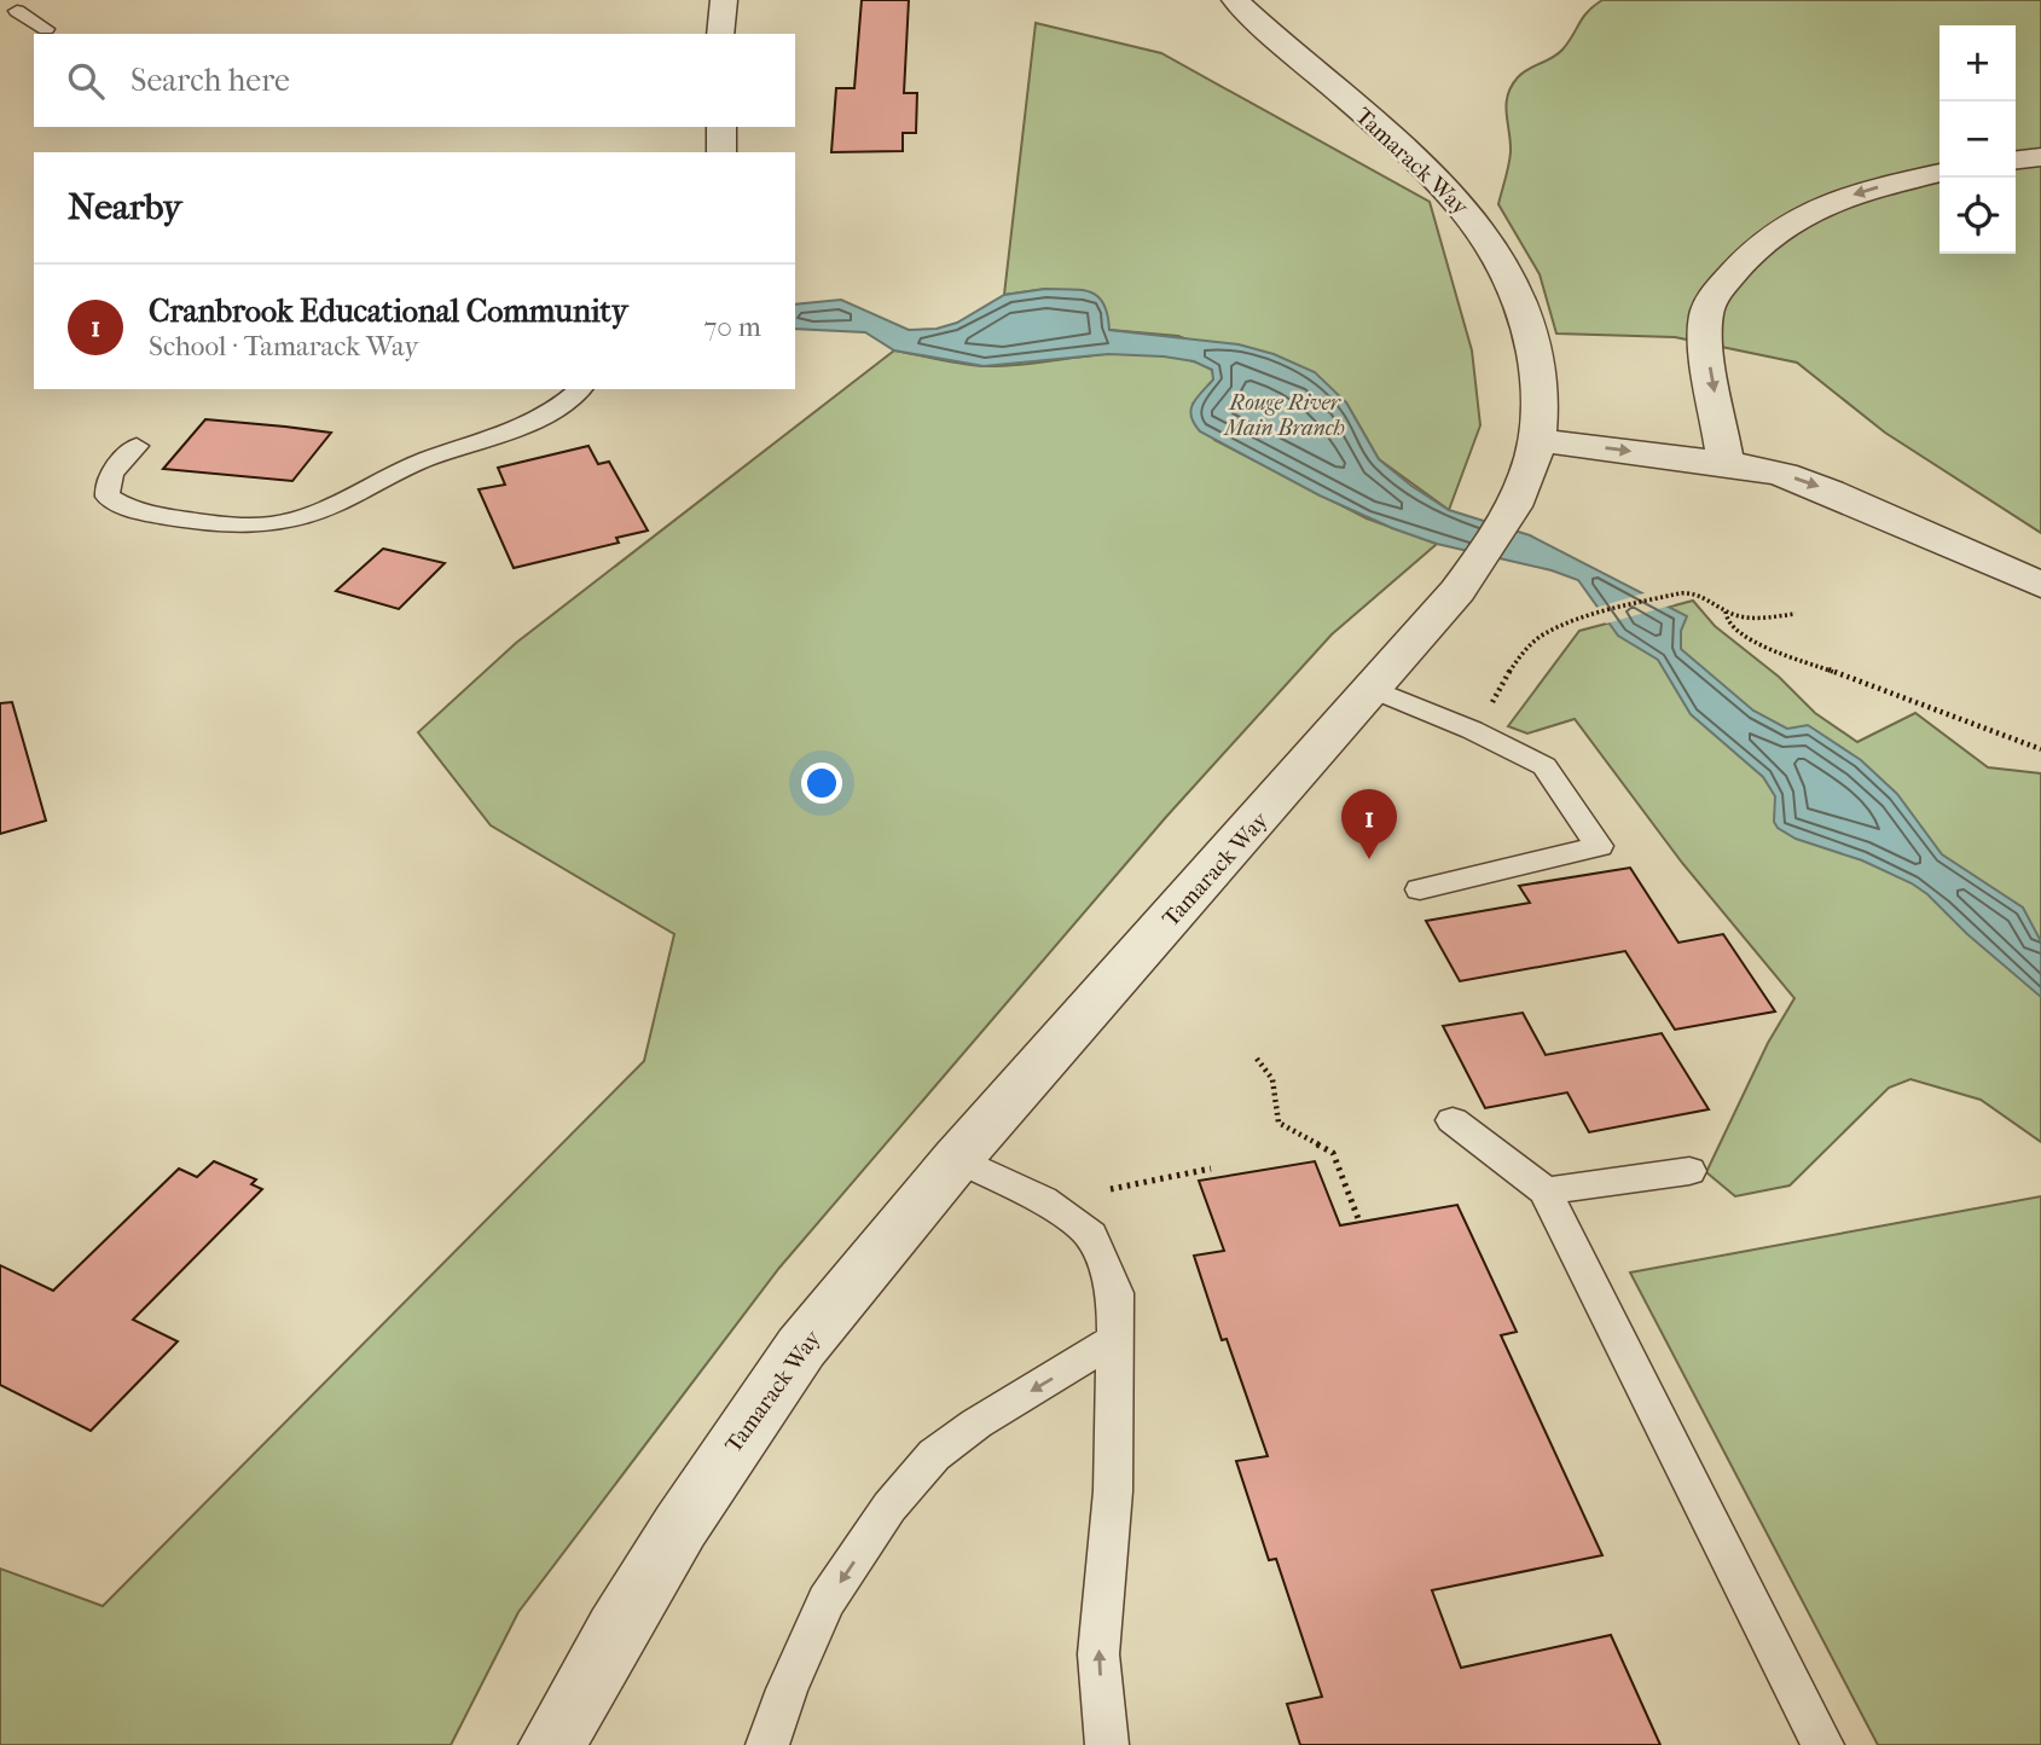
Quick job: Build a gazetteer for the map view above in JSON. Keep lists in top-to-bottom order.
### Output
{
  "streets": {
    "street": ["Tamarack Way"]
  },
  "water": ["Rouge River Main Branch"],
  "page": {
    "map_buttons": ["+", "−"],
    "search": "Search here",
    "heading": "Nearby",
    "list": [
      {
        "mark": "1",
        "name": "Cranbrook Educational Community",
        "note": "School · Tamarack Way",
        "value": "70 m"
      }
    ],
    "pins": "1"
  }
}
